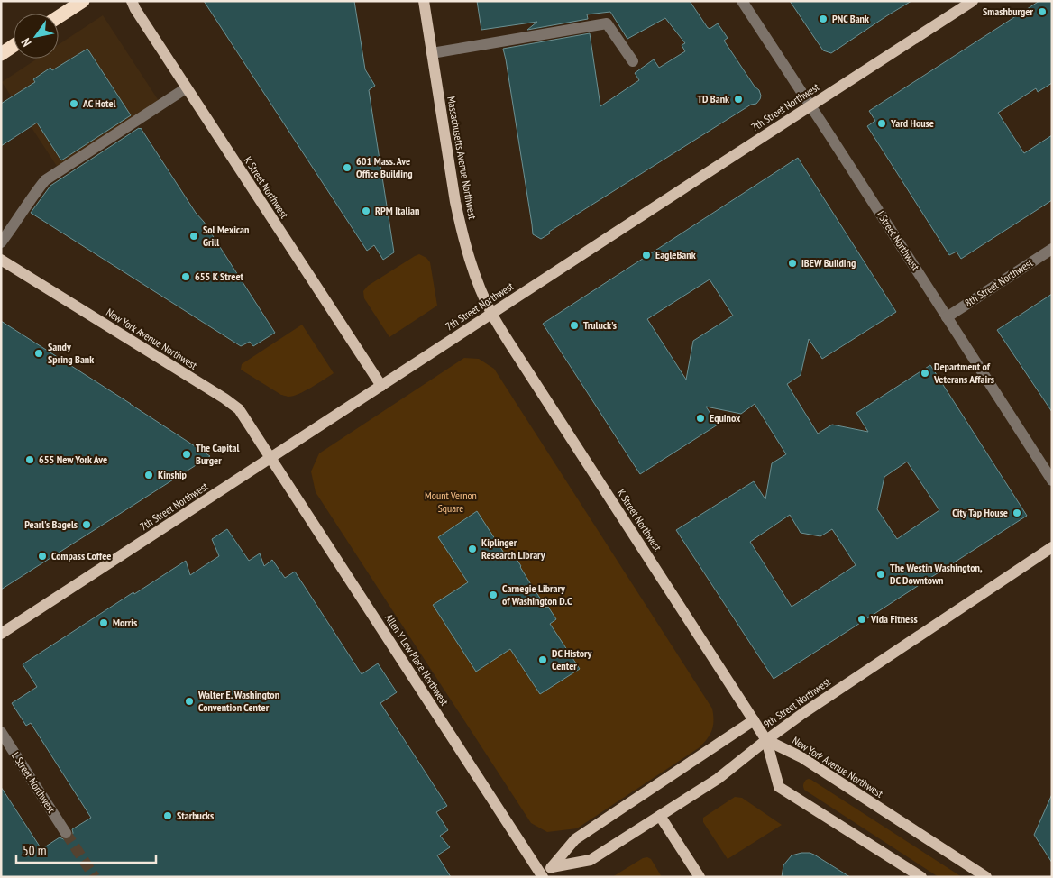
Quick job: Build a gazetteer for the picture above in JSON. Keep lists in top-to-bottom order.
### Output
{
  "streets": {
    "main road": [
      "7th Street Northwest",
      "Massachusetts Avenue Northwest",
      "K Street Northwest",
      "New York Avenue Northwest",
      "Allen Y Lew Place Northwest",
      "9th Street Northwest"
    ],
    "street": ["I Street Northwest", "8th Street Northwest", "L Street Northwest"]
  },
  "crossings": [
    ["7th Street Northwest", "Massachusetts Avenue Northwest"],
    ["7th Street Northwest", "K Street Northwest"],
    ["7th Street Northwest", "I Street Northwest"],
    ["7th Street Northwest", "New York Avenue Northwest"],
    ["7th Street Northwest", "Allen Y Lew Place Northwest"],
    ["Massachusetts Avenue Northwest", "K Street Northwest"],
    ["K Street Northwest", "New York Avenue Northwest"],
    ["K Street Northwest", "9th Street Northwest"],
    ["I Street Northwest", "8th Street Northwest"],
    ["New York Avenue Northwest", "Allen Y Lew Place Northwest"],
    ["New York Avenue Northwest", "9th Street Northwest"],
    ["Allen Y Lew Place Northwest", "9th Street Northwest"]
  ],
  "parks": ["Mount Vernon Square"],
  "places": [
    "Smashburger",
    "PNC Bank",
    "TD Bank",
    "AC Hotel",
    "Yard House",
    "601 Mass. Ave Office Building",
    "RPM Italian",
    "Sol Mexican Grill",
    "EagleBank",
    "IBEW Building",
    "655 K Street",
    "Truluck's",
    "Sandy Spring Bank",
    "Department of Veterans Affairs",
    "Equinox",
    "The Capital Burger",
    "655 New York Ave",
    "Kinship",
    "City Tap House",
    "Pearl's Bagels",
    "Kiplinger Research Library",
    "Compass Coffee",
    "The Westin Washington, DC Downtown",
    "Carnegie Library of Washington D.C",
    "Vida Fitness",
    "Morris",
    "DC History Center",
    "Walter E. Washington Convention Center",
    "Starbucks"
  ],
  "scale_bar": "50 m",
  "north": "bottom left"
}
